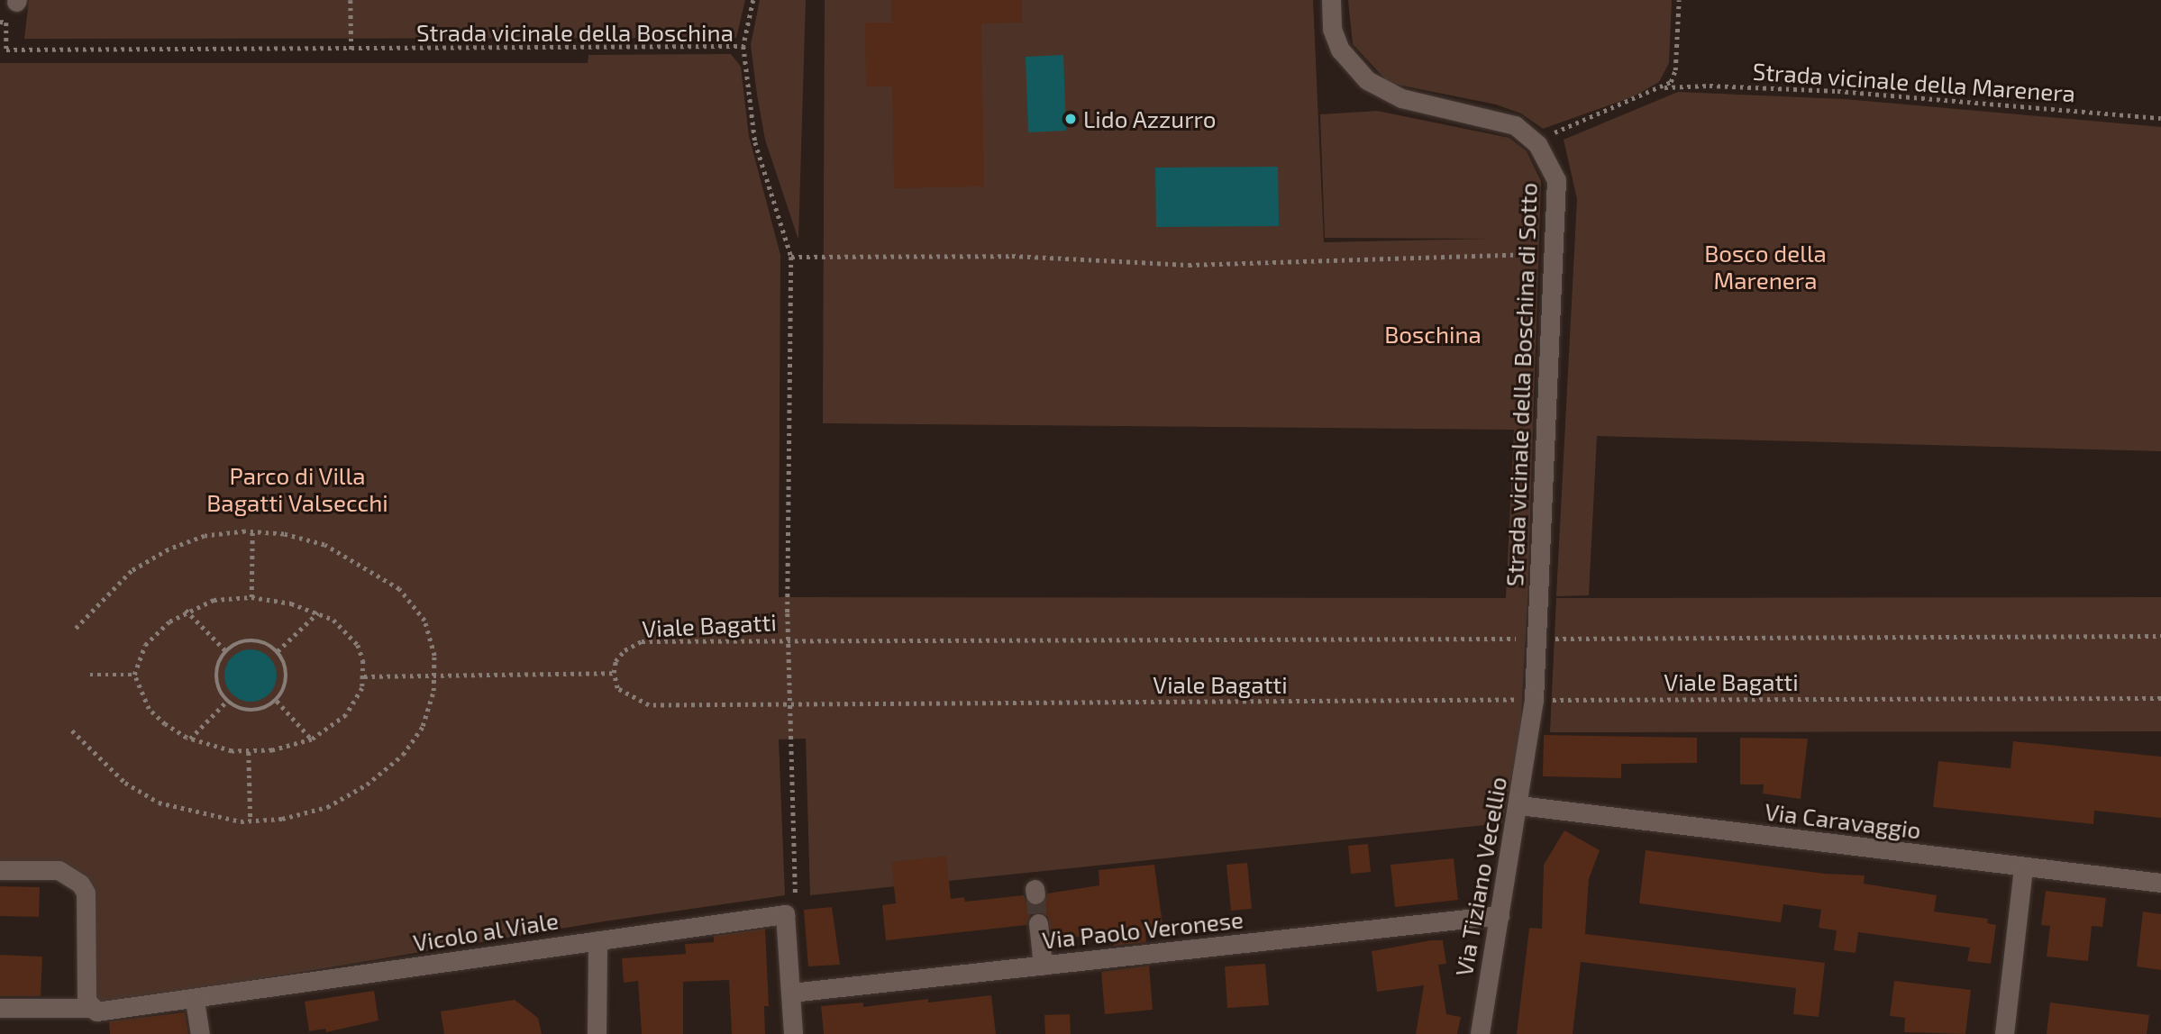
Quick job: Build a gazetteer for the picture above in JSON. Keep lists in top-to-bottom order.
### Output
{
  "streets": {
    "street": [
      "Strada vicinale della Boschina di Sotto",
      "Via Caravaggio",
      "Via Tiziano Vecellio",
      "Via Paolo Veronese",
      "Vicolo al Viale"
    ],
    "path": ["Strada vicinale della Boschina", "Strada vicinale della Marenera", "Viale Bagatti"]
  },
  "crossings": [
    ["Strada vicinale della Boschina", "Viale Bagatti"],
    ["Strada vicinale della Boschina", "Vicolo al Viale"],
    ["Strada vicinale della Marenera", "Strada vicinale della Boschina di Sotto"],
    ["Strada vicinale della Boschina di Sotto", "Viale Bagatti"],
    ["Strada vicinale della Boschina di Sotto", "Via Tiziano Vecellio"],
    ["Viale Bagatti", "Via Tiziano Vecellio"],
    ["Via Caravaggio", "Via Tiziano Vecellio"],
    ["Via Tiziano Vecellio", "Via Paolo Veronese"]
  ],
  "parks": ["Bosco della Marenera", "Boschina", "Parco di Villa Bagatti Valsecchi"],
  "places": ["Lido Azzurro"]
}
